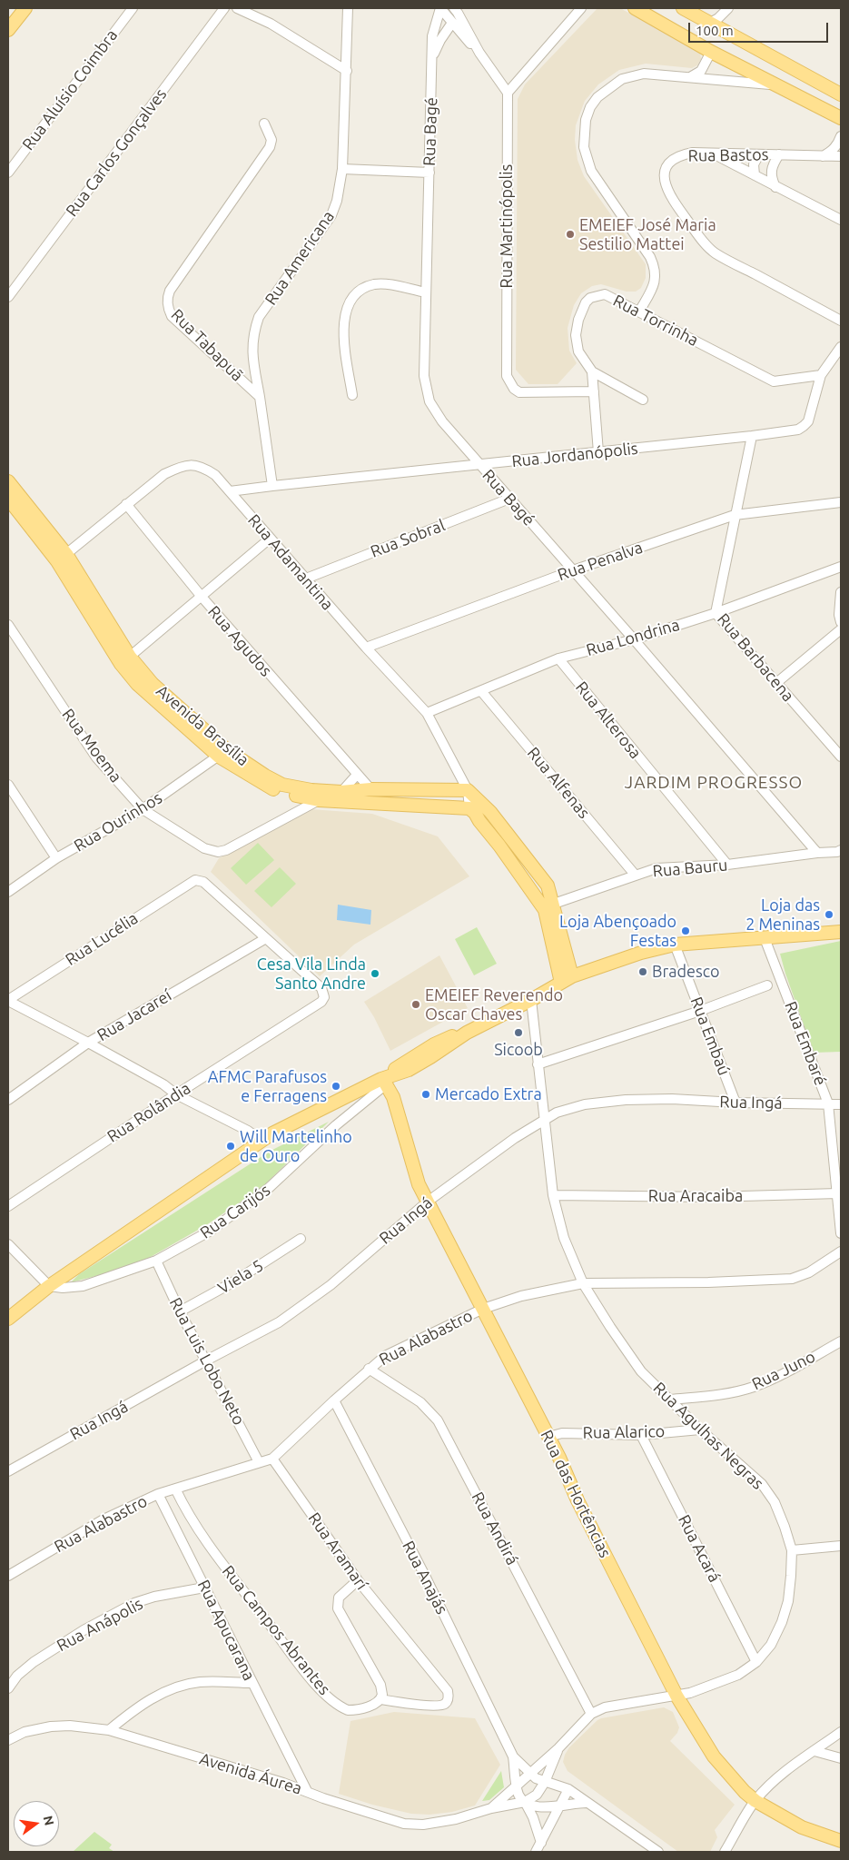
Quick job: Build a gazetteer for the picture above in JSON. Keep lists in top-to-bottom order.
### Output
{
  "streets": {
    "main road": ["Avenida Brasília", "Rua Carijós", "Rua das Hortências"],
    "street": [
      "Rua Aluísio Coimbra",
      "Rua Bagé",
      "Rua Carlos Gonçalves",
      "Rua Bastos",
      "Rua Martinópolis",
      "Rua Americana",
      "Rua Torrinha",
      "Rua Tabapuã",
      "Rua Jordanópolis",
      "Rua Sobral",
      "Rua Penalva",
      "Rua Adamantina",
      "Rua Londrina",
      "Rua Agudos",
      "Rua Barbacena",
      "Rua Alterosa",
      "Rua Moema",
      "Rua Alfenas",
      "Rua Ourinhos",
      "Rua Bauru",
      "Rua Lucélia",
      "Rua Jacareí",
      "Rua Embaú",
      "Rua Embaré",
      "Rua Ingá",
      "Rua Rolândia",
      "Rua Aracaiba",
      "Viela 5",
      "Rua Alabastro",
      "Rua Luis Lobo Neto",
      "Rua Juno",
      "Rua Alarico",
      "Rua Agulhas Negras",
      "Rua Andirá",
      "Rua Acará",
      "Rua Aramarí",
      "Rua Anajás",
      "Rua Anápolis",
      "Rua Apucarana",
      "Rua Campos Abrantes",
      "Avenida Áurea"
    ]
  },
  "crossings": [
    ["Rua Bagé", "Rua Jordanópolis"],
    ["Rua Bagé", "Rua Sobral"],
    ["Rua Bagé", "Rua Penalva"],
    ["Rua Bagé", "Rua Londrina"],
    ["Rua Bagé", "Rua Bauru"],
    ["Rua Martinópolis", "Rua Torrinha"],
    ["Rua Americana", "Rua Tabapuã"],
    ["Rua Torrinha", "Rua Jordanópolis"],
    ["Rua Jordanópolis", "Rua Adamantina"],
    ["Rua Jordanópolis", "Rua Barbacena"],
    ["Rua Sobral", "Rua Adamantina"],
    ["Rua Penalva", "Rua Adamantina"],
    ["Rua Penalva", "Rua Barbacena"],
    ["Rua Adamantina", "Rua Londrina"],
    ["Rua Adamantina", "Rua Agudos"],
    ["Rua Adamantina", "Avenida Brasília"],
    ["Rua Londrina", "Rua Barbacena"],
    ["Rua Londrina", "Rua Alterosa"],
    ["Rua Londrina", "Rua Alfenas"],
    ["Rua Agudos", "Avenida Brasília"],
    ["Rua Alterosa", "Rua Bauru"],
    ["Avenida Brasília", "Rua Moema"],
    ["Avenida Brasília", "Rua Ourinhos"],
    ["Rua Moema", "Rua Ourinhos"],
    ["Rua Alfenas", "Rua Bauru"],
    ["Rua Lucélia", "Rua Rolândia"],
    ["Rua Jacareí", "Rua Rolândia"],
    ["Rua Embaú", "Rua Ingá"],
    ["Rua Embaú", "Rua Carijós"],
    ["Rua Embaré", "Rua Ingá"],
    ["Rua Embaré", "Rua Aracaiba"],
    ["Rua Embaré", "Rua Carijós"],
    ["Rua Ingá", "Rua Luis Lobo Neto"],
    ["Rua Ingá", "Rua Agulhas Negras"],
    ["Rua Ingá", "Rua das Hortências"],
    ["Rua Aracaiba", "Rua Agulhas Negras"],
    ["Rua Carijós", "Rua Luis Lobo Neto"],
    ["Rua Carijós", "Rua Agulhas Negras"],
    ["Rua Carijós", "Rua das Hortências"],
    ["Viela 5", "Rua Luis Lobo Neto"],
    ["Rua Alabastro", "Rua Luis Lobo Neto"],
    ["Rua Alabastro", "Rua Agulhas Negras"],
    ["Rua Alabastro", "Rua das Hortências"],
    ["Rua Alabastro", "Rua Andirá"],
    ["Rua Alabastro", "Rua Aramarí"],
    ["Rua Alabastro", "Rua Anajás"],
    ["Rua Alabastro", "Rua Apucarana"],
    ["Rua Alabastro", "Rua Campos Abrantes"],
    ["Rua Juno", "Rua Agulhas Negras"],
    ["Rua Alarico", "Rua Agulhas Negras"],
    ["Rua Alarico", "Rua das Hortências"],
    ["Rua Alarico", "Rua Acará"],
    ["Rua Agulhas Negras", "Rua das Hortências"],
    ["Rua Agulhas Negras", "Rua Andirá"],
    ["Rua Agulhas Negras", "Rua Acará"],
    ["Rua Agulhas Negras", "Rua Anajás"],
    ["Rua Agulhas Negras", "Avenida Áurea"],
    ["Rua Aramarí", "Rua Campos Abrantes"],
    ["Rua Anajás", "Avenida Áurea"],
    ["Rua Anápolis", "Rua Apucarana"],
    ["Rua Apucarana", "Avenida Áurea"]
  ],
  "districts": ["JARDIM PROGRESSO"],
  "places": [
    "EMEIEF José Maria Sestilio Mattei",
    "Loja das 2 Meninas",
    "Loja Abençoado Festas",
    "Bradesco",
    "Cesa Vila Linda Santo Andre",
    "EMEIEF Reverendo Oscar Chaves",
    "Sicoob",
    "AFMC Parafusos e Ferragens",
    "Mercado Extra",
    "Will Martelinho de Ouro"
  ],
  "scale_bar": "100 m",
  "north": "right"
}
